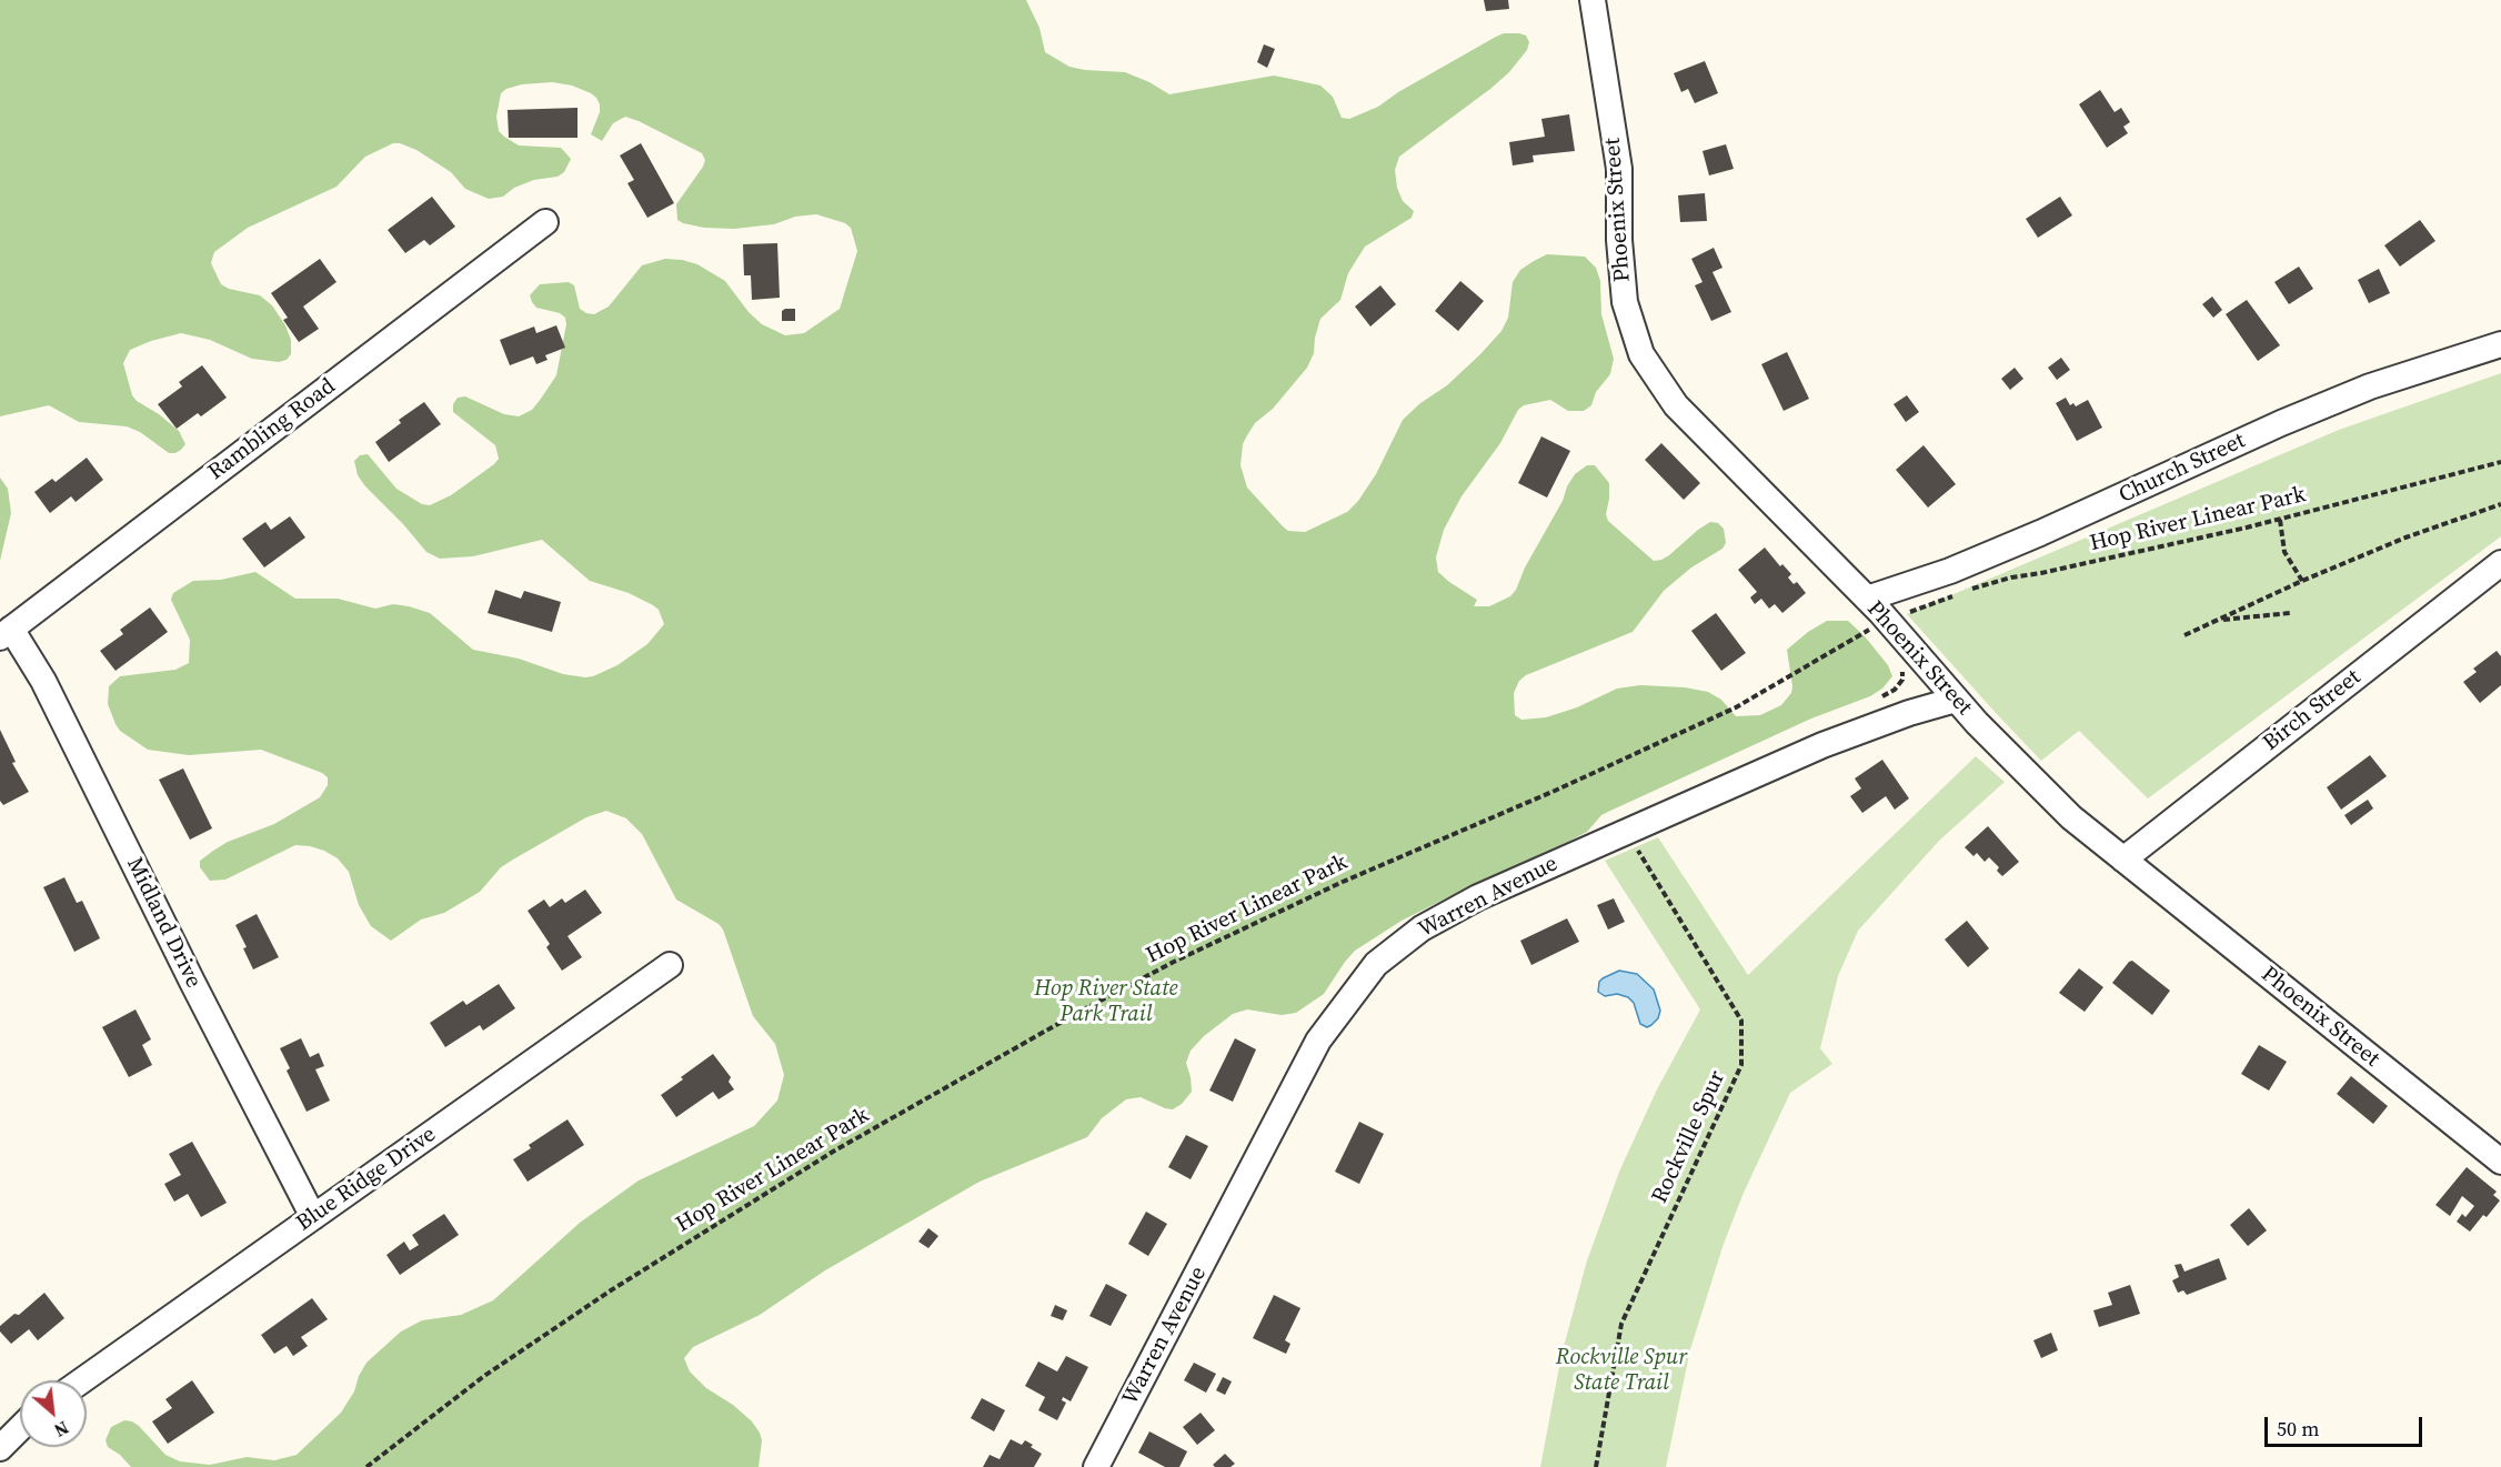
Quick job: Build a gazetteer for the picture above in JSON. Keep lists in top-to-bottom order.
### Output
{
  "streets": {
    "street": [
      "Phoenix Street",
      "Rambling Road",
      "Church Street",
      "Birch Street",
      "Warren Avenue",
      "Midland Drive",
      "Blue Ridge Drive"
    ],
    "path": ["Hop River Linear Park", "Rockville Spur"]
  },
  "crossings": [
    ["Phoenix Street", "Church Street"],
    ["Phoenix Street", "Birch Street"],
    ["Phoenix Street", "Warren Avenue"],
    ["Rambling Road", "Midland Drive"],
    ["Midland Drive", "Blue Ridge Drive"]
  ],
  "parks": ["Hop River State Park Trail", "Rockville Spur State Trail"],
  "scale_bar": "50 m",
  "north": "bottom right"
}
